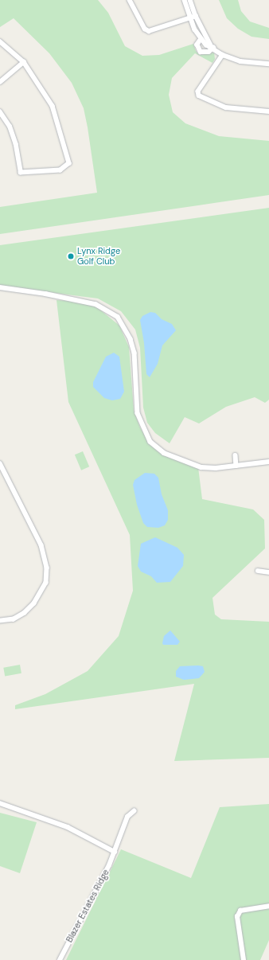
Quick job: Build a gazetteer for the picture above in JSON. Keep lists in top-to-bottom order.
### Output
{
  "streets": {
    "street": ["Blazer Estates Ridge"]
  },
  "places": ["Lynx Ridge Golf Club"]
}
